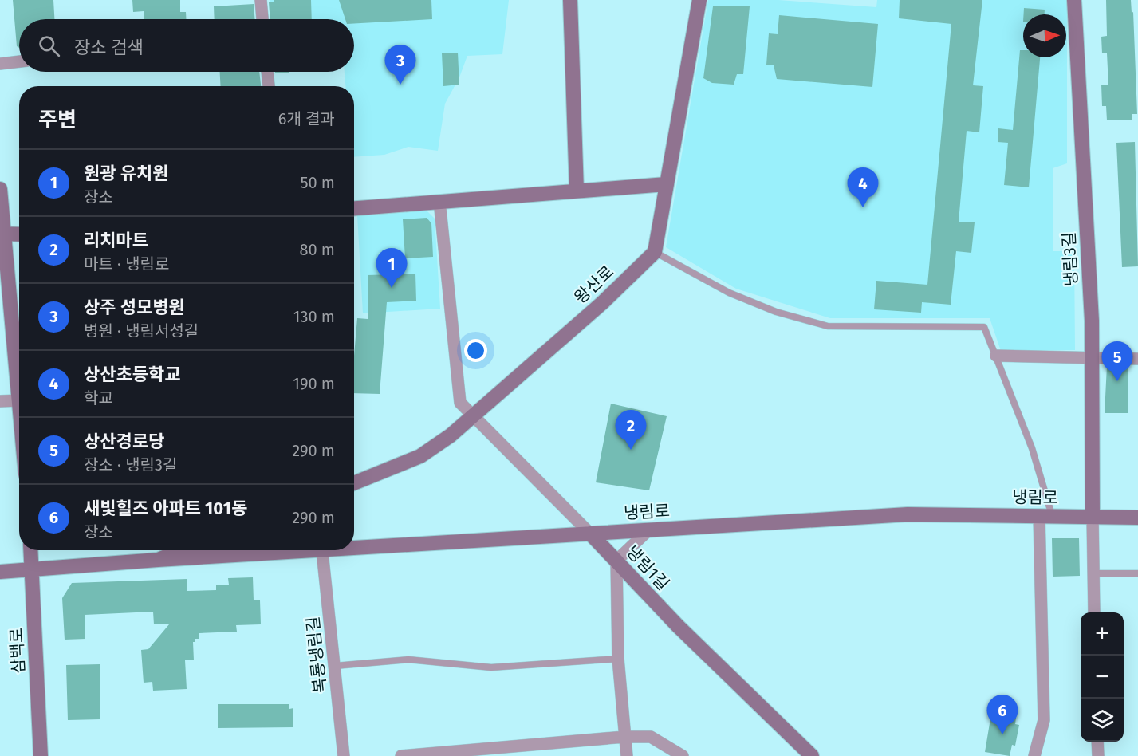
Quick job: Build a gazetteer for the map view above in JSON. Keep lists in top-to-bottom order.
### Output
{
  "streets": {
    "street": [
      "냉림3길",
      "왕산로",
      "냉림로",
      "냉림1길",
      "삼백로",
      "복룡냉림길"
    ]
  },
  "crossings": [
    ["냉림3길", "냉림로"],
    ["왕산로", "냉림1길"],
    ["냉림로", "냉림1길"]
  ],
  "north": "right",
  "page": {
    "search": "장소 검색",
    "pins": [
      "3",
      "4",
      "1",
      "5",
      "2",
      "6"
    ],
    "heading": ["주변", "6개 결과"],
    "list": [
      {
        "mark": "1",
        "name": "원광 유치원",
        "note": "장소",
        "value": "50 m"
      },
      {
        "mark": "2",
        "name": "리치마트",
        "note": "마트 · 냉림로",
        "value": "80 m"
      },
      {
        "mark": "3",
        "name": "상주 성모병원",
        "note": "병원 · 냉림서성길",
        "value": "130 m"
      },
      {
        "mark": "4",
        "name": "상산초등학교",
        "note": "학교",
        "value": "190 m"
      },
      {
        "mark": "5",
        "name": "상산경로당",
        "note": "장소 · 냉림3길",
        "value": "290 m"
      },
      {
        "mark": "6",
        "name": "새빛힐즈 아파트 101동",
        "note": "장소",
        "value": "290 m"
      }
    ],
    "map_buttons": ["+", "−"]
  }
}
